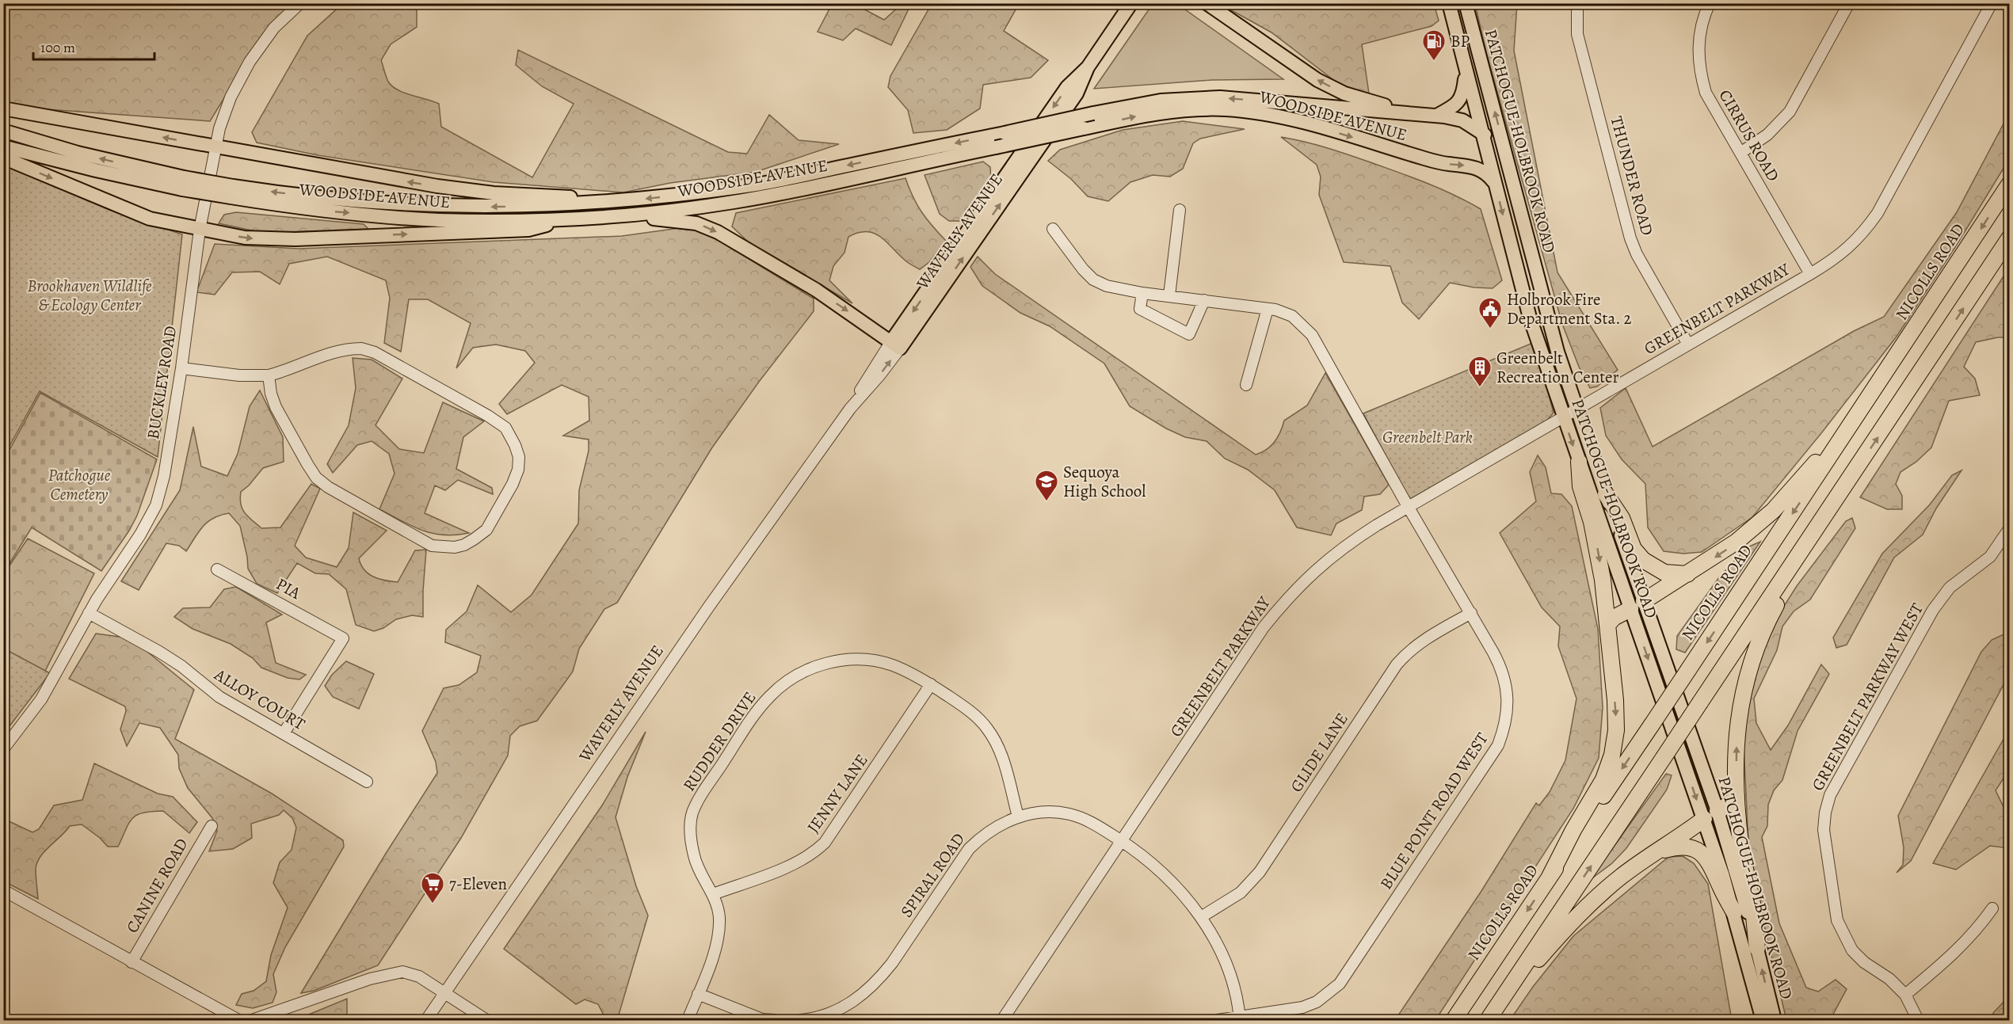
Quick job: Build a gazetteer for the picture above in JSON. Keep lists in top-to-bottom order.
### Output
{
  "streets": {
    "highway": ["NICOLLS ROAD"],
    "main road": ["WOODSIDE AVENUE", "PATCHOGUE-HOLBROOK ROAD", "WAVERLY AVENUE"],
    "street": [
      "CIRRUS ROAD",
      "THUNDER ROAD",
      "GREENBELT PARKWAY",
      "BUCKLEY ROAD",
      "PIA",
      "GREENBELT PARKWAY WEST",
      "ALLOY COURT",
      "RUDDER DRIVE",
      "GLIDE LANE",
      "JENNY LANE",
      "BLUE POINT ROAD WEST",
      "SPIRAL ROAD",
      "CANINE ROAD"
    ]
  },
  "crossings": [
    ["WOODSIDE AVENUE", "PATCHOGUE-HOLBROOK ROAD"],
    ["CIRRUS ROAD", "GREENBELT PARKWAY"],
    ["PATCHOGUE-HOLBROOK ROAD", "GREENBELT PARKWAY"],
    ["THUNDER ROAD", "GREENBELT PARKWAY"],
    ["GREENBELT PARKWAY", "BLUE POINT ROAD WEST"],
    ["GREENBELT PARKWAY", "SPIRAL ROAD"],
    ["BUCKLEY ROAD", "ALLOY COURT"],
    ["PIA", "ALLOY COURT"],
    ["RUDDER DRIVE", "JENNY LANE"],
    ["RUDDER DRIVE", "SPIRAL ROAD"],
    ["GLIDE LANE", "BLUE POINT ROAD WEST"],
    ["GLIDE LANE", "SPIRAL ROAD"],
    ["BLUE POINT ROAD WEST", "SPIRAL ROAD"]
  ],
  "parks": ["Brookhaven Wildlife & Ecology Center", "Greenbelt Park", "Patchogue Cemetery"],
  "places": {
    "fuel station": ["BP"],
    "public building": ["Holbrook Fire Department Sta. 2"],
    "building": ["Greenbelt Recreation Center"],
    "school or university": ["Sequoya High School"],
    "supermarket": ["7-Eleven"]
  },
  "scale_bar": "100 m"
}
